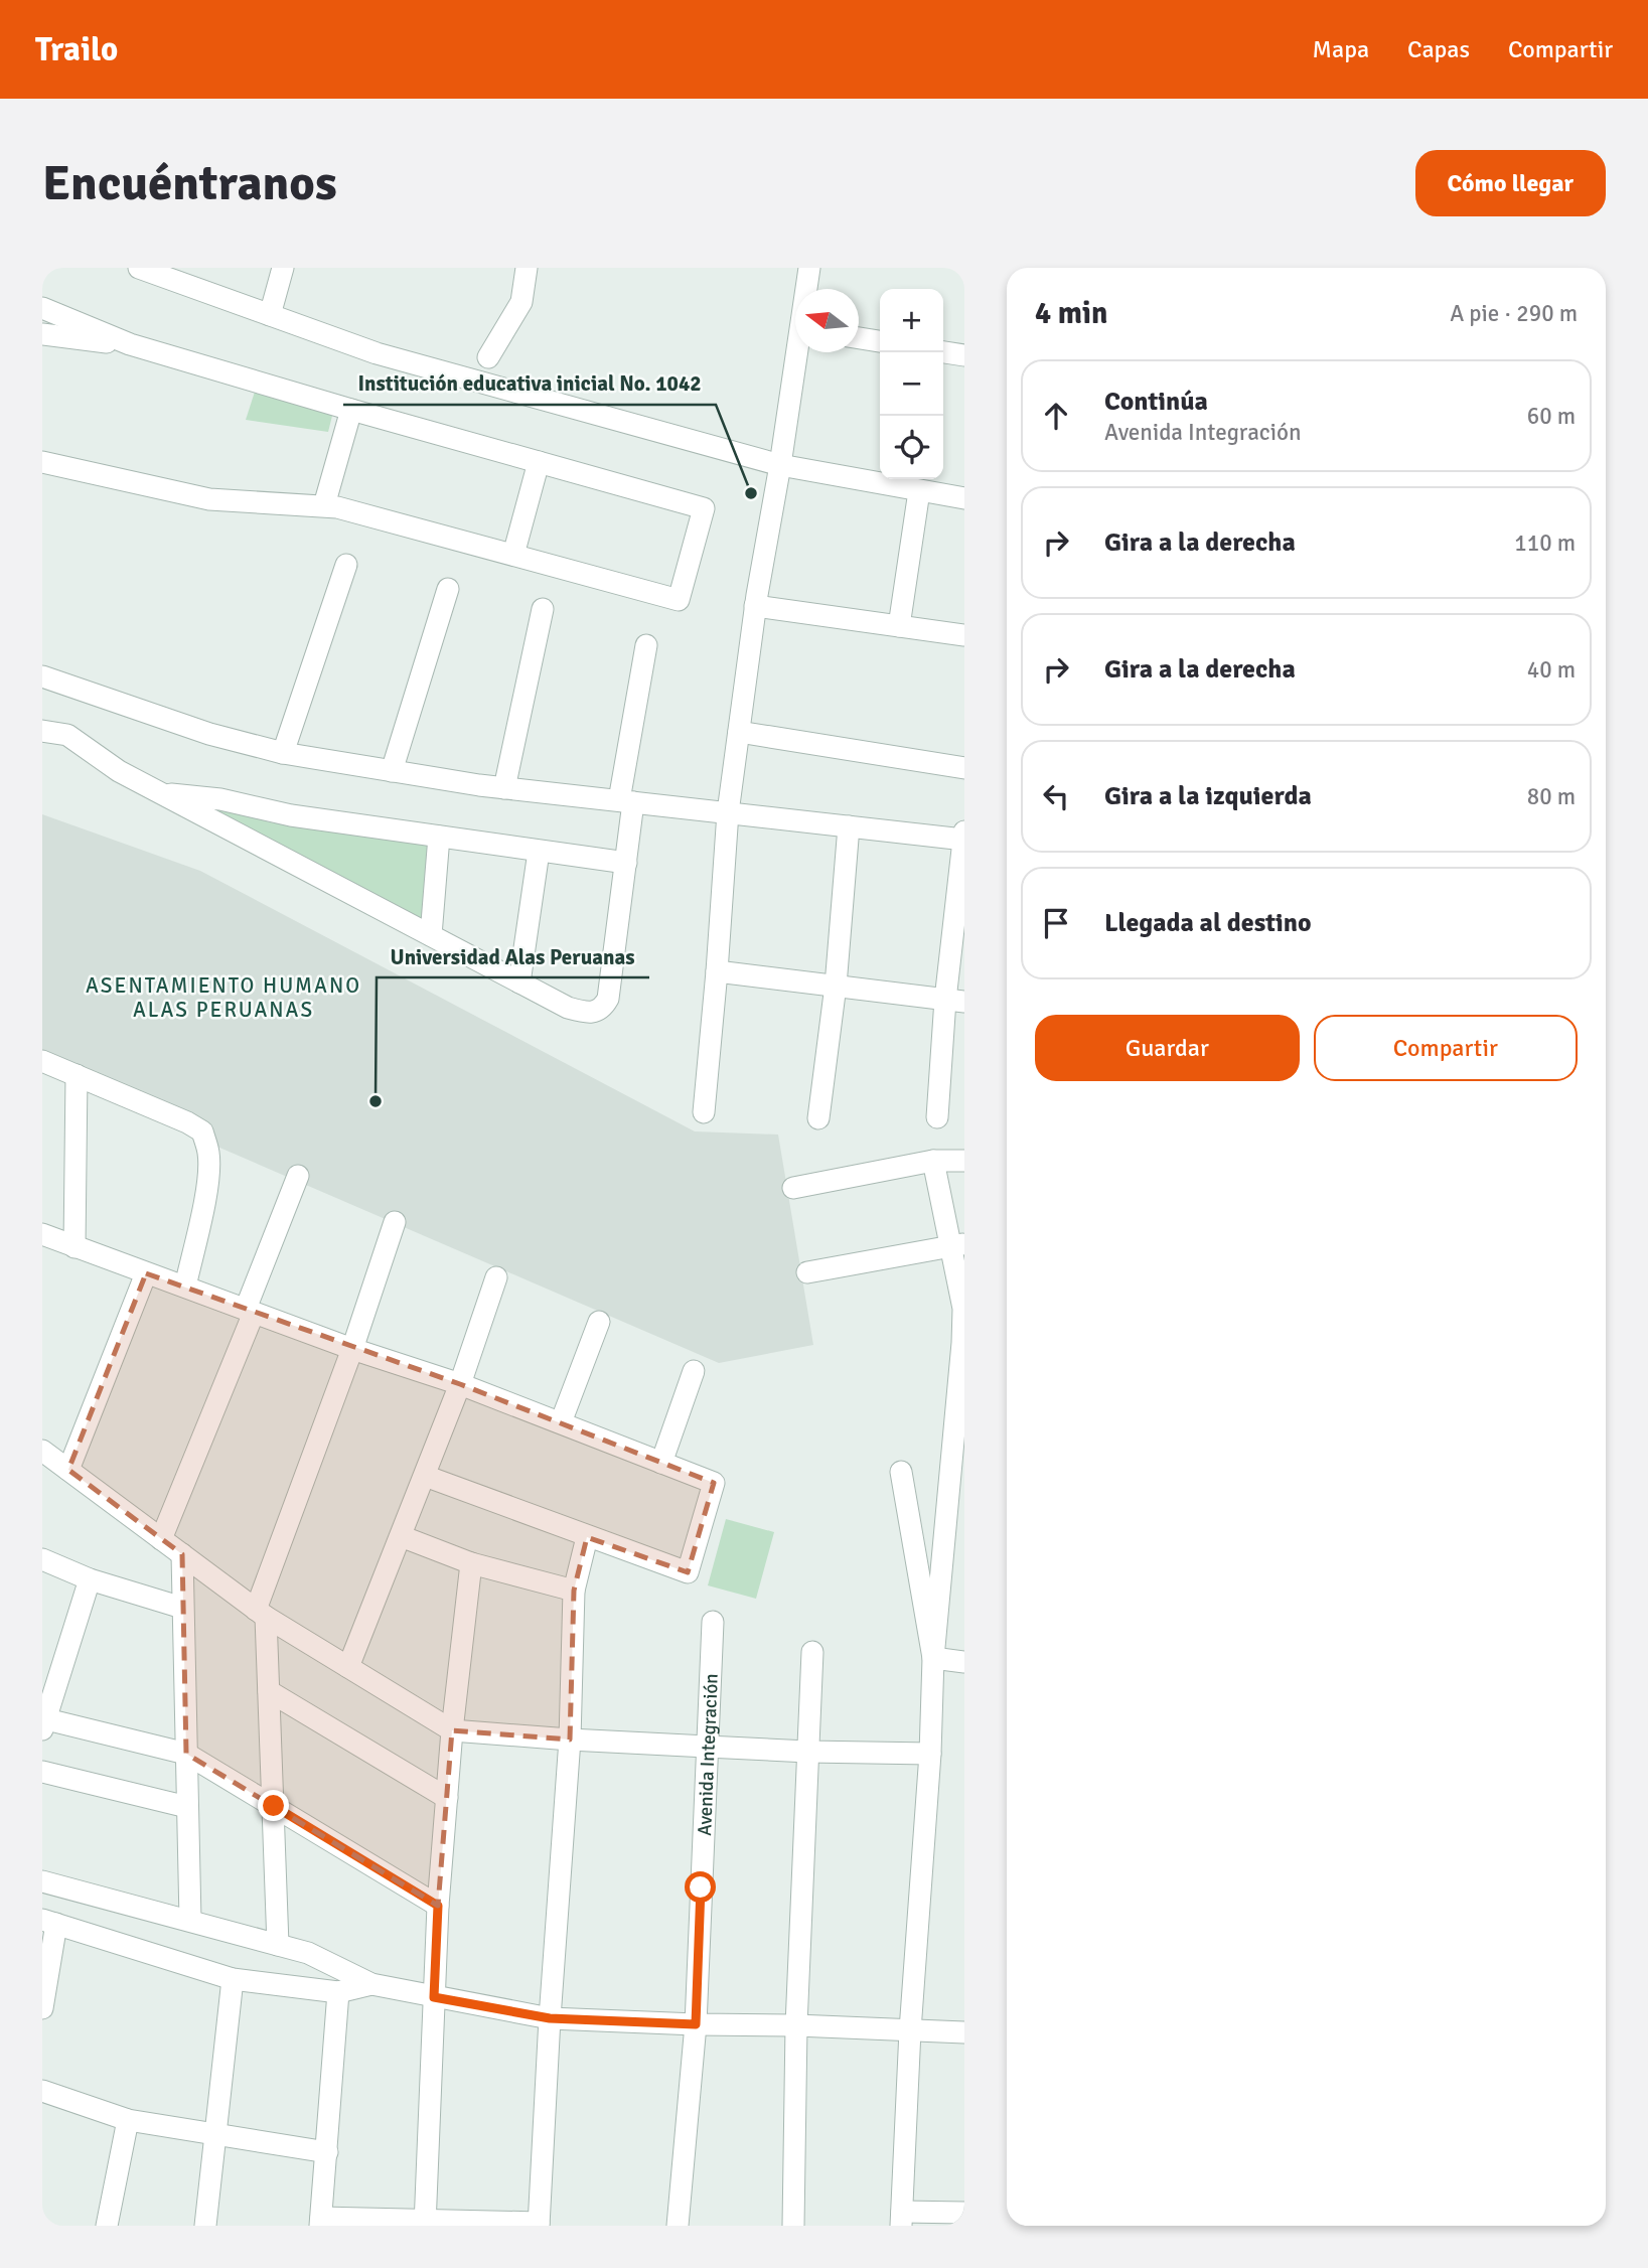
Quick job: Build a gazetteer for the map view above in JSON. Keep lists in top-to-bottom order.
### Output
{
  "streets": {
    "street": ["Avenida Integración"]
  },
  "districts": ["ASENTAMIENTO HUMANO ALAS PERUANAS"],
  "places": ["Institución educativa inicial No. 1042", "Universidad Alas Peruanas"],
  "north": "left",
  "page": {
    "header": "Trailo",
    "nav": ["Mapa", "Capas", "Compartir"],
    "buttons": [
      "Cómo llegar",
      ["Guardar", "Compartir"]
    ],
    "title": "Encuéntranos",
    "heading": ["4 min", "A pie · 290 m"],
    "map_buttons": ["+", "−"],
    "list": [
      ["Continúa", "Avenida Integración", "60 m"],
      ["Gira a la derecha", "110 m"],
      ["Gira a la derecha", "40 m"],
      ["Gira a la izquierda", "80 m"],
      "Llegada al destino"
    ]
  }
}
